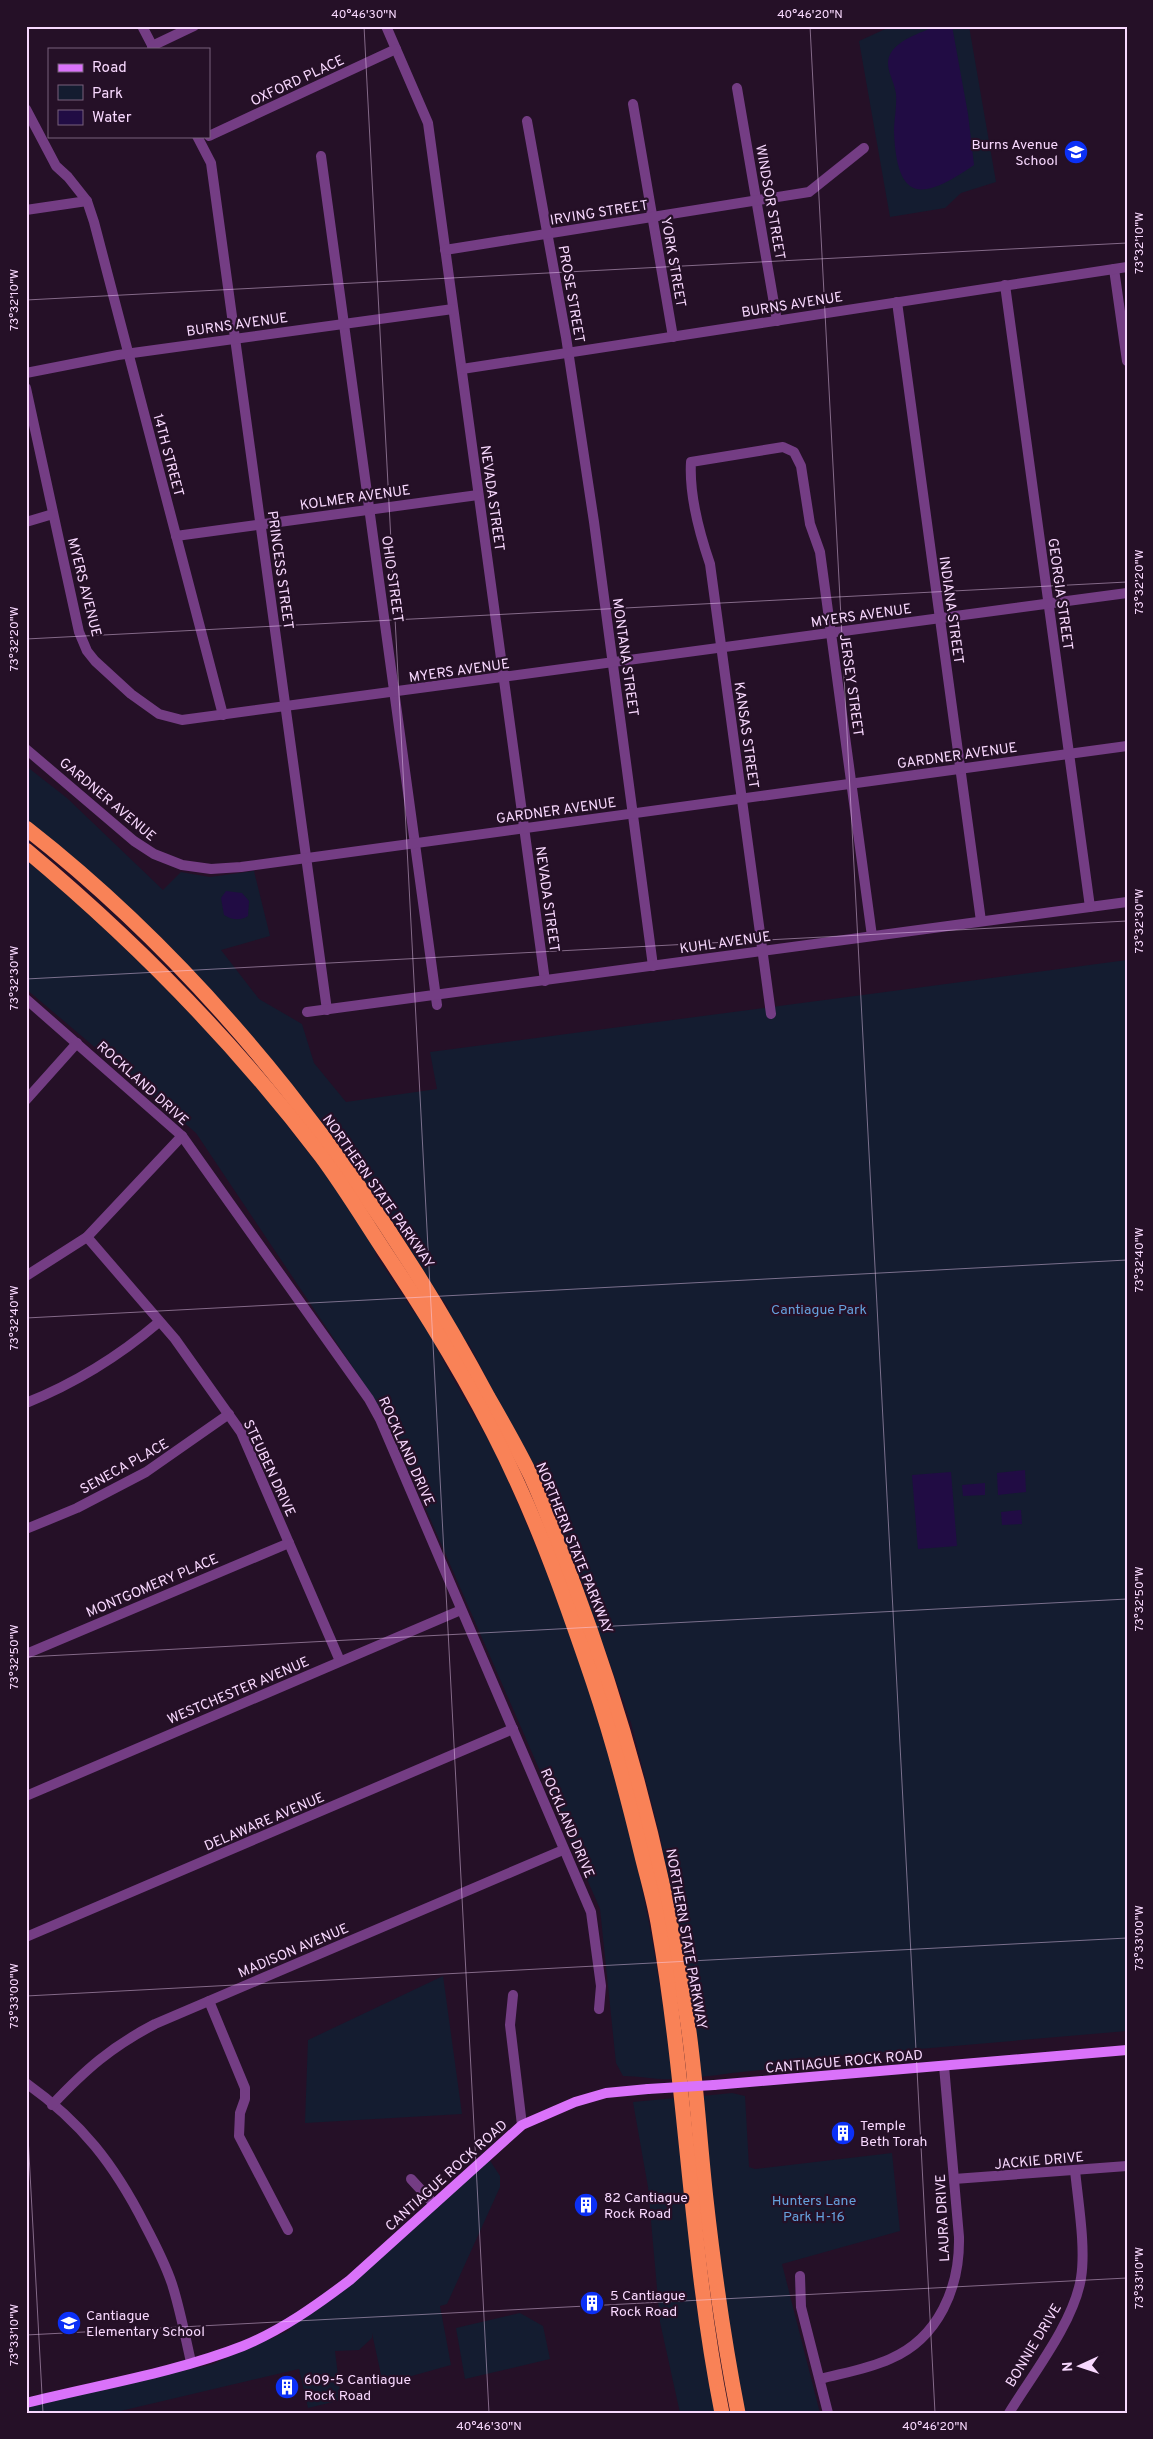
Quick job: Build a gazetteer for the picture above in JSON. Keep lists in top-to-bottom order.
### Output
{
  "streets": {
    "highway": ["NORTHERN STATE PARKWAY"],
    "main road": ["CANTIAGUE ROCK ROAD"],
    "street": [
      "OXFORD PLACE",
      "WINDSOR STREET",
      "IRVING STREET",
      "YORK STREET",
      "PROSE STREET",
      "BURNS AVENUE",
      "14TH STREET",
      "KOLMER AVENUE",
      "NEVADA STREET",
      "PRINCESS STREET",
      "OHIO STREET",
      "MYERS AVENUE",
      "GEORGIA STREET",
      "INDIANA STREET",
      "MONTANA STREET",
      "JERSEY STREET",
      "KANSAS STREET",
      "GARDNER AVENUE",
      "KUHL AVENUE",
      "ROCKLAND DRIVE",
      "SENECA PLACE",
      "STEUBEN DRIVE",
      "MONTGOMERY PLACE",
      "WESTCHESTER AVENUE",
      "DELAWARE AVENUE",
      "MADISON AVENUE",
      "JACKIE DRIVE",
      "LAURA DRIVE",
      "BONNIE DRIVE"
    ]
  },
  "crossings": [
    ["OXFORD PLACE", "NEVADA STREET"],
    ["WINDSOR STREET", "IRVING STREET"],
    ["WINDSOR STREET", "BURNS AVENUE"],
    ["IRVING STREET", "YORK STREET"],
    ["IRVING STREET", "PROSE STREET"],
    ["IRVING STREET", "NEVADA STREET"],
    ["YORK STREET", "BURNS AVENUE"],
    ["PROSE STREET", "BURNS AVENUE"],
    ["PROSE STREET", "MONTANA STREET"],
    ["BURNS AVENUE", "14TH STREET"],
    ["BURNS AVENUE", "NEVADA STREET"],
    ["BURNS AVENUE", "PRINCESS STREET"],
    ["BURNS AVENUE", "OHIO STREET"],
    ["BURNS AVENUE", "GEORGIA STREET"],
    ["BURNS AVENUE", "INDIANA STREET"],
    ["BURNS AVENUE", "MONTANA STREET"],
    ["14TH STREET", "KOLMER AVENUE"],
    ["14TH STREET", "MYERS AVENUE"],
    ["KOLMER AVENUE", "NEVADA STREET"],
    ["KOLMER AVENUE", "PRINCESS STREET"],
    ["KOLMER AVENUE", "OHIO STREET"],
    ["NEVADA STREET", "MYERS AVENUE"],
    ["NEVADA STREET", "GARDNER AVENUE"],
    ["NEVADA STREET", "KUHL AVENUE"],
    ["PRINCESS STREET", "MYERS AVENUE"],
    ["PRINCESS STREET", "GARDNER AVENUE"],
    ["PRINCESS STREET", "KUHL AVENUE"],
    ["OHIO STREET", "MYERS AVENUE"],
    ["OHIO STREET", "GARDNER AVENUE"],
    ["OHIO STREET", "KUHL AVENUE"],
    ["MYERS AVENUE", "GEORGIA STREET"],
    ["MYERS AVENUE", "INDIANA STREET"],
    ["MYERS AVENUE", "MONTANA STREET"],
    ["MYERS AVENUE", "JERSEY STREET"],
    ["MYERS AVENUE", "KANSAS STREET"],
    ["GEORGIA STREET", "GARDNER AVENUE"],
    ["GEORGIA STREET", "KUHL AVENUE"],
    ["INDIANA STREET", "GARDNER AVENUE"],
    ["INDIANA STREET", "KUHL AVENUE"],
    ["MONTANA STREET", "GARDNER AVENUE"],
    ["MONTANA STREET", "KUHL AVENUE"],
    ["JERSEY STREET", "KANSAS STREET"],
    ["JERSEY STREET", "GARDNER AVENUE"],
    ["JERSEY STREET", "KUHL AVENUE"],
    ["KANSAS STREET", "GARDNER AVENUE"],
    ["KANSAS STREET", "KUHL AVENUE"],
    ["ROCKLAND DRIVE", "WESTCHESTER AVENUE"],
    ["ROCKLAND DRIVE", "DELAWARE AVENUE"],
    ["ROCKLAND DRIVE", "MADISON AVENUE"],
    ["SENECA PLACE", "STEUBEN DRIVE"],
    ["STEUBEN DRIVE", "MONTGOMERY PLACE"],
    ["STEUBEN DRIVE", "WESTCHESTER AVENUE"],
    ["CANTIAGUE ROCK ROAD", "LAURA DRIVE"],
    ["JACKIE DRIVE", "LAURA DRIVE"],
    ["JACKIE DRIVE", "BONNIE DRIVE"]
  ],
  "parks": ["Cantiague Park", "Hunters Lane Park H-16"],
  "places": {
    "school or university": ["Burns Avenue School", "Cantiague Elementary School"],
    "building": [
      "Temple Beth Torah",
      "82 Cantiague Rock Road",
      "5 Cantiague Rock Road",
      "609-5 Cantiague Rock Road"
    ]
  },
  "legend": ["Road", "Park", "Water"],
  "north": "left",
  "coordinates": [
    "40°46'30\"N",
    "40°46'20\"N",
    "73°32'10\"W",
    "73°32'20\"W",
    "73°32'30\"W",
    "73°32'40\"W",
    "73°32'50\"W",
    "73°33'00\"W",
    "73°33'10\"W"
  ]
}
